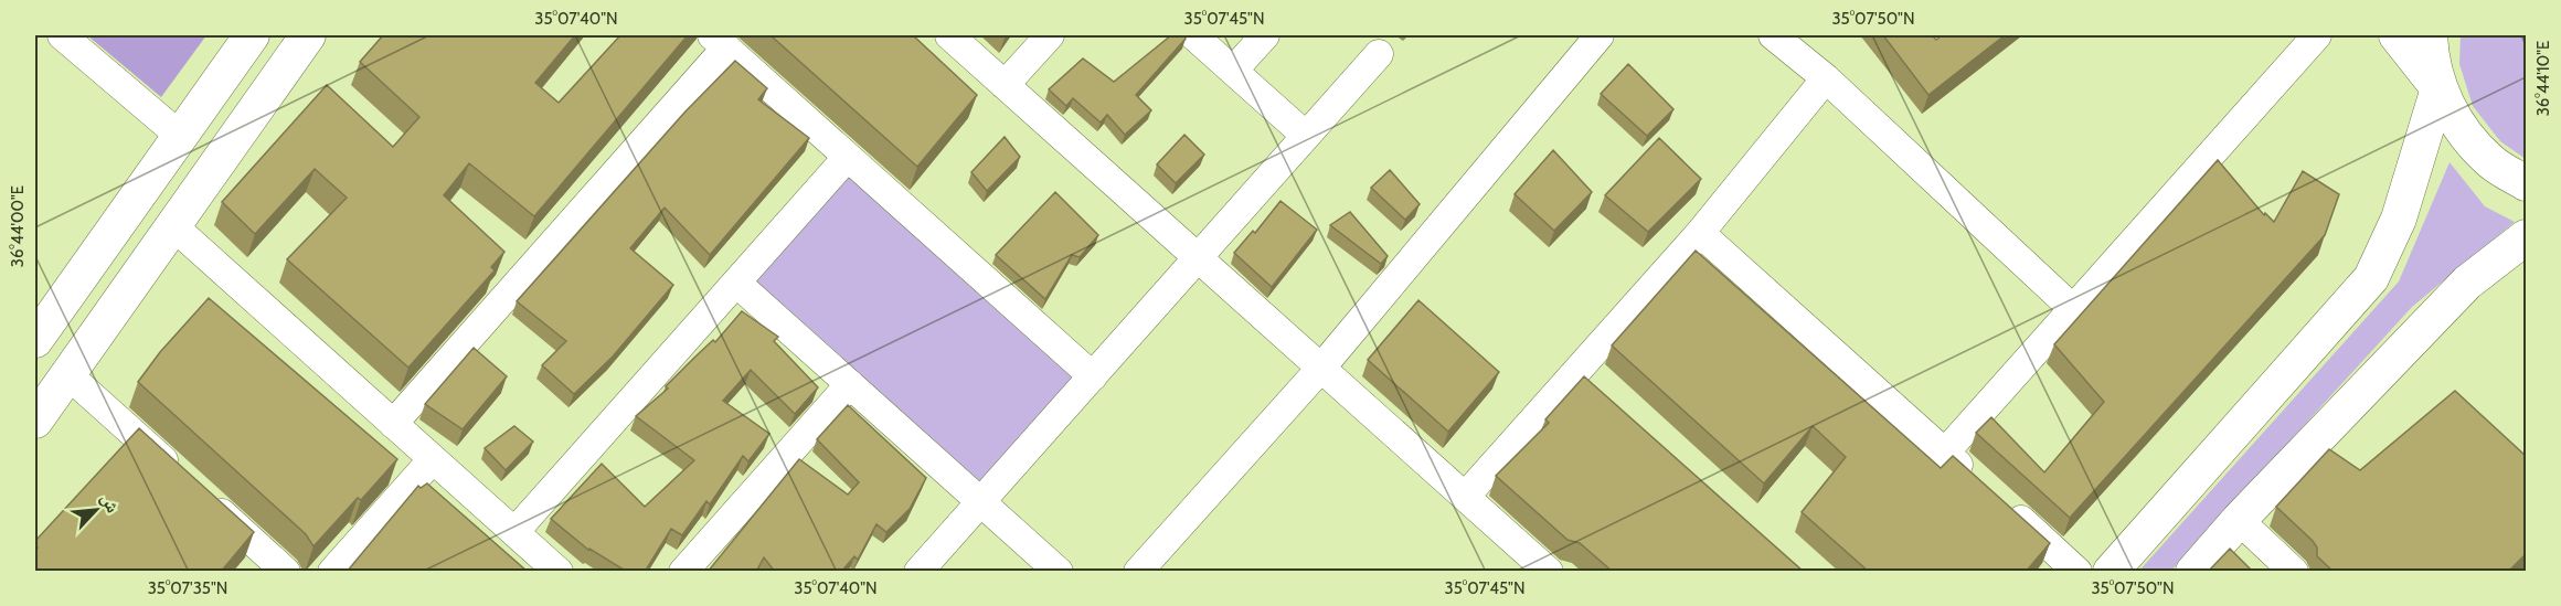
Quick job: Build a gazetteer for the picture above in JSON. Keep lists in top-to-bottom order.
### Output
{
  "north": "top right",
  "coordinates": [
    "35°07'40\"N",
    "35°07'45\"N",
    "35°07'50\"N",
    "36°44'10\"E",
    "36°44'00\"E",
    "35°07'35\"N"
  ]
}
